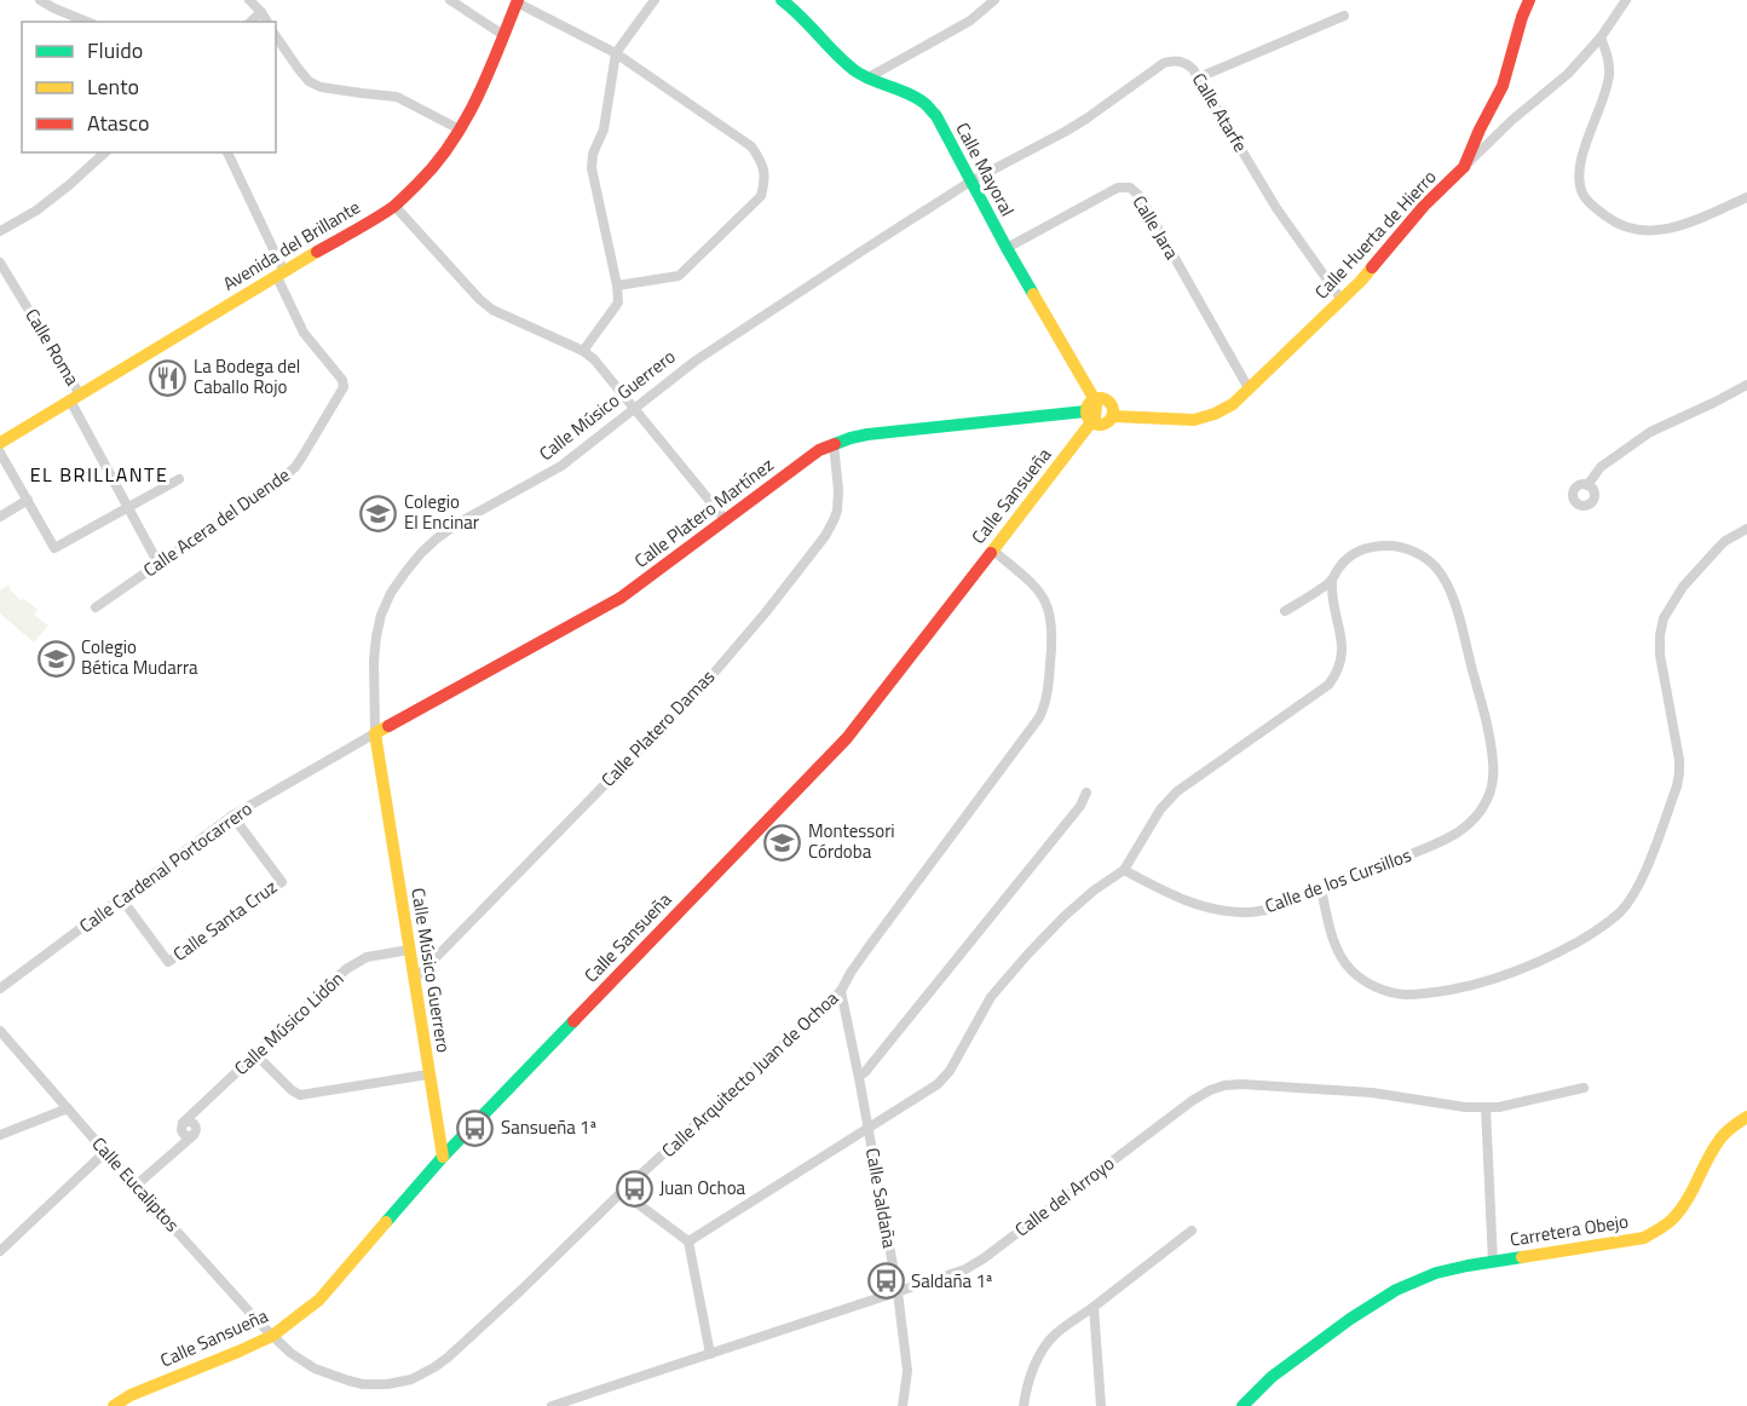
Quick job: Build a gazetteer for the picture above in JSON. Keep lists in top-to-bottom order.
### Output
{
  "streets": {
    "street": [
      "Calle Atarfe",
      "Calle Mayoral",
      "Calle Jara",
      "Calle Huerta de Hierro",
      "Avenida del Brillante",
      "Calle Roma",
      "Calle Músico Guerrero",
      "Calle Sansueña",
      "Calle Platero Martínez",
      "Calle Acera del Duende",
      "Calle Platero Damas",
      "Calle Cardenal Portocarrero",
      "Calle de los Cursillos",
      "Calle Santa Cruz",
      "Calle Músico Lidón",
      "Calle Arquitecto Juan de Ochoa",
      "Calle Eucaliptos",
      "Calle del Arroyo",
      "Calle Saldaña",
      "Carretera Obejo"
    ]
  },
  "crossings": [
    ["Calle Atarfe", "Calle Mayoral"],
    ["Calle Atarfe", "Calle Huerta de Hierro"],
    ["Calle Atarfe", "Calle Músico Guerrero"],
    ["Calle Mayoral", "Calle Jara"],
    ["Calle Mayoral", "Calle Huerta de Hierro"],
    ["Calle Mayoral", "Calle Músico Guerrero"],
    ["Calle Mayoral", "Calle Sansueña"],
    ["Calle Mayoral", "Calle Platero Martínez"],
    ["Calle Jara", "Calle Huerta de Hierro"],
    ["Calle Huerta de Hierro", "Calle Sansueña"],
    ["Calle Huerta de Hierro", "Calle Platero Martínez"],
    ["Avenida del Brillante", "Calle Roma"],
    ["Avenida del Brillante", "Calle Acera del Duende"],
    ["Calle Roma", "Calle Acera del Duende"],
    ["Calle Músico Guerrero", "Calle Sansueña"],
    ["Calle Músico Guerrero", "Calle Platero Martínez"],
    ["Calle Músico Guerrero", "Calle Platero Damas"],
    ["Calle Músico Guerrero", "Calle Cardenal Portocarrero"],
    ["Calle Músico Guerrero", "Calle Músico Lidón"],
    ["Calle Sansueña", "Calle Platero Martínez"],
    ["Calle Sansueña", "Calle Arquitecto Juan de Ochoa"],
    ["Calle Sansueña", "Calle Eucaliptos"],
    ["Calle Platero Martínez", "Calle Platero Damas"],
    ["Calle Platero Martínez", "Calle Cardenal Portocarrero"],
    ["Calle Cardenal Portocarrero", "Calle Santa Cruz"],
    ["Calle Músico Lidón", "Calle Eucaliptos"],
    ["Calle Arquitecto Juan de Ochoa", "Calle Eucaliptos"],
    ["Calle Arquitecto Juan de Ochoa", "Calle Saldaña"],
    ["Calle del Arroyo", "Calle Saldaña"],
    ["Calle del Arroyo", "Carretera Obejo"]
  ],
  "districts": ["EL BRILLANTE"],
  "places": {
    "restaurant": ["La Bodega del Caballo Rojo"],
    "school or university": ["Colegio El Encinar", "Colegio Bética Mudarra", "Montessori Córdoba"],
    "bus stop": ["Sansueña 1ª", "Juan Ochoa", "Saldaña 1ª"]
  },
  "legend": ["Fluido", "Lento", "Atasco"]
}
